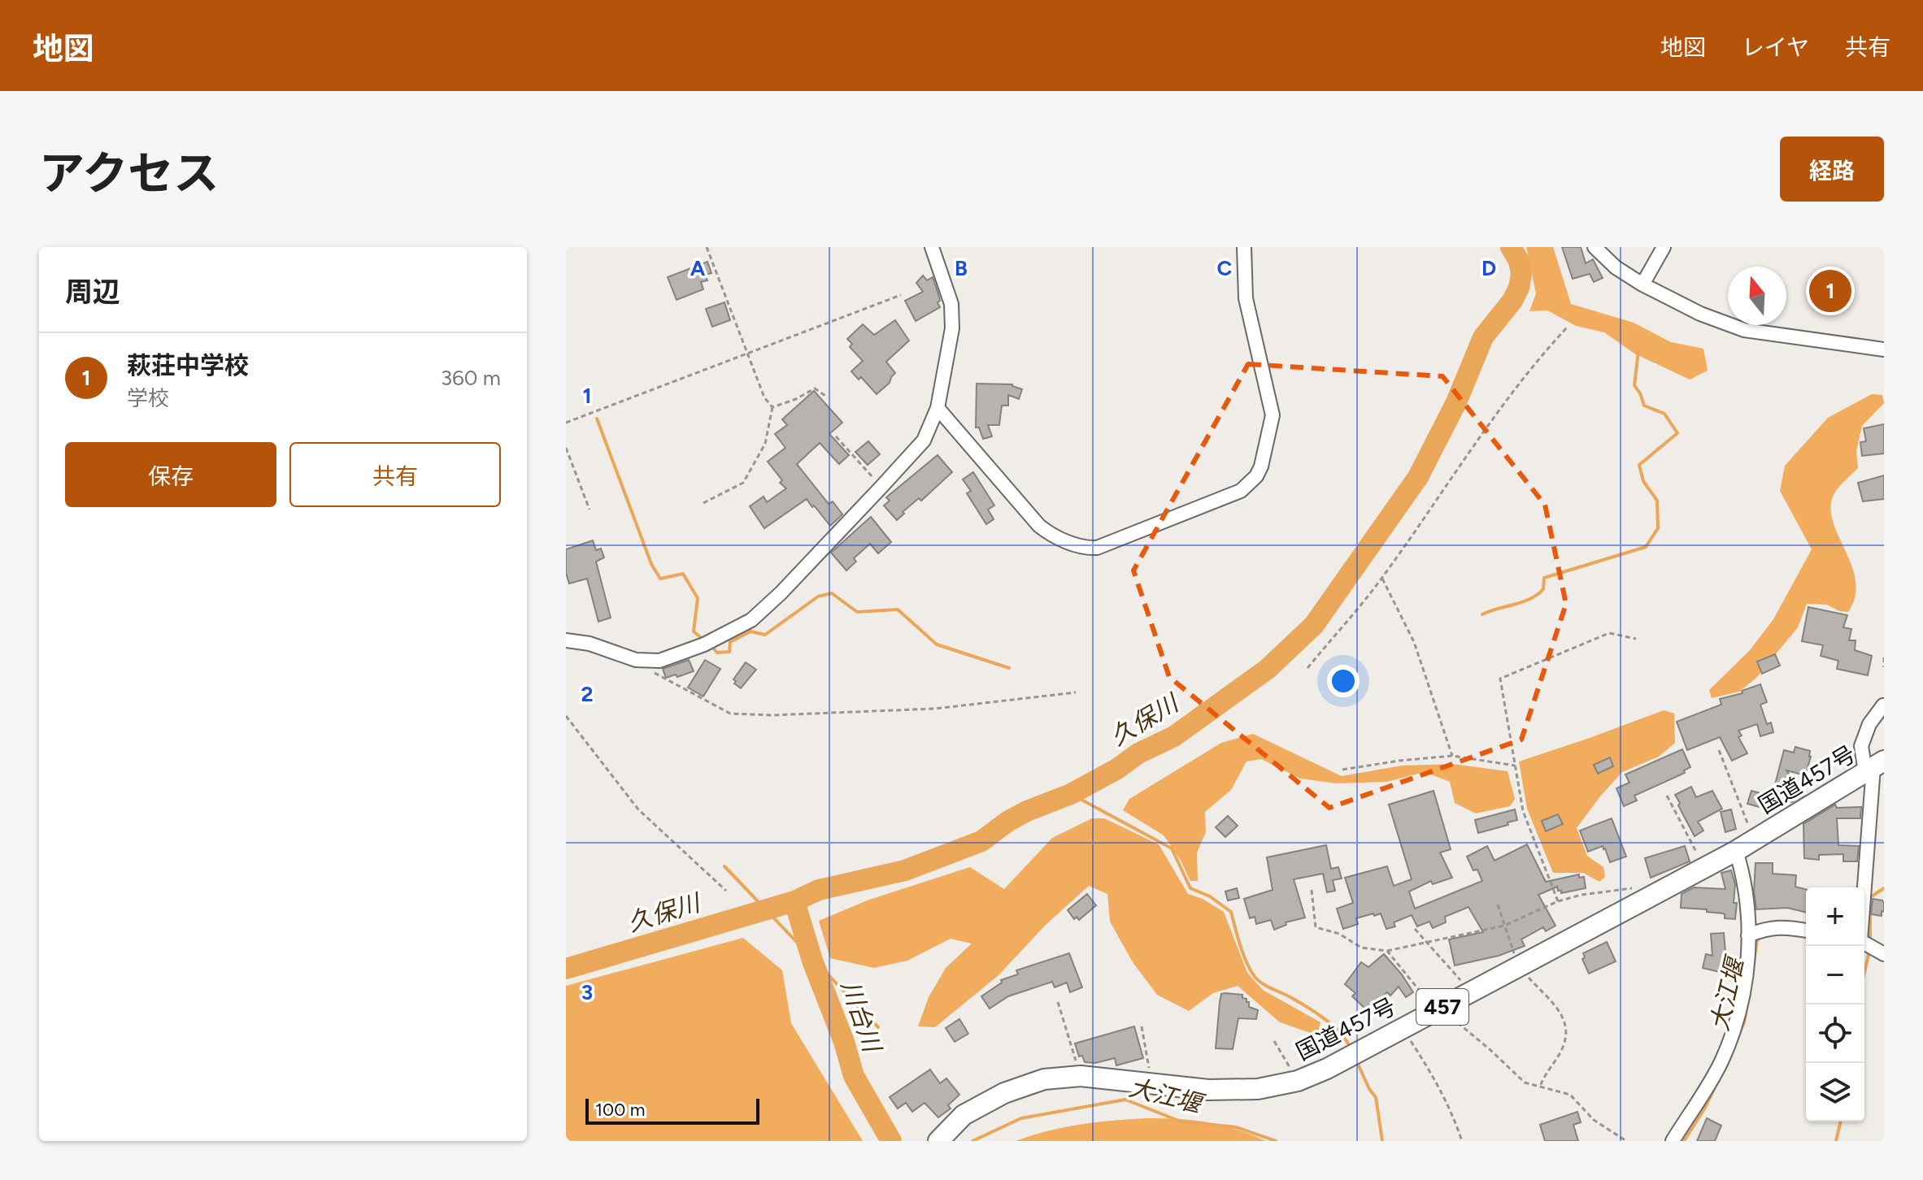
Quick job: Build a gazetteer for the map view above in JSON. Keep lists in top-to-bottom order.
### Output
{
  "streets": {
    "highway": ["国道457号", "457"]
  },
  "water": ["久保川", "大江堰", "川台川"],
  "scale_bar": "100 m",
  "north": "top",
  "page": {
    "header": "地図",
    "nav": ["地図", "レイヤ", "共有"],
    "title": "アクセス",
    "buttons": [
      "経路",
      ["保存", "共有"]
    ],
    "heading": "周辺",
    "pins": "1",
    "list": [
      {
        "mark": "1",
        "name": "萩荘中学校",
        "note": "学校",
        "value": "360 m"
      }
    ],
    "map_buttons": ["+", "−"],
    "scale": "100 m"
  },
  "grid": {
    "columns": [
      "A",
      "B",
      "C",
      "D"
    ],
    "rows": ["1", "2", "3"]
  }
}
